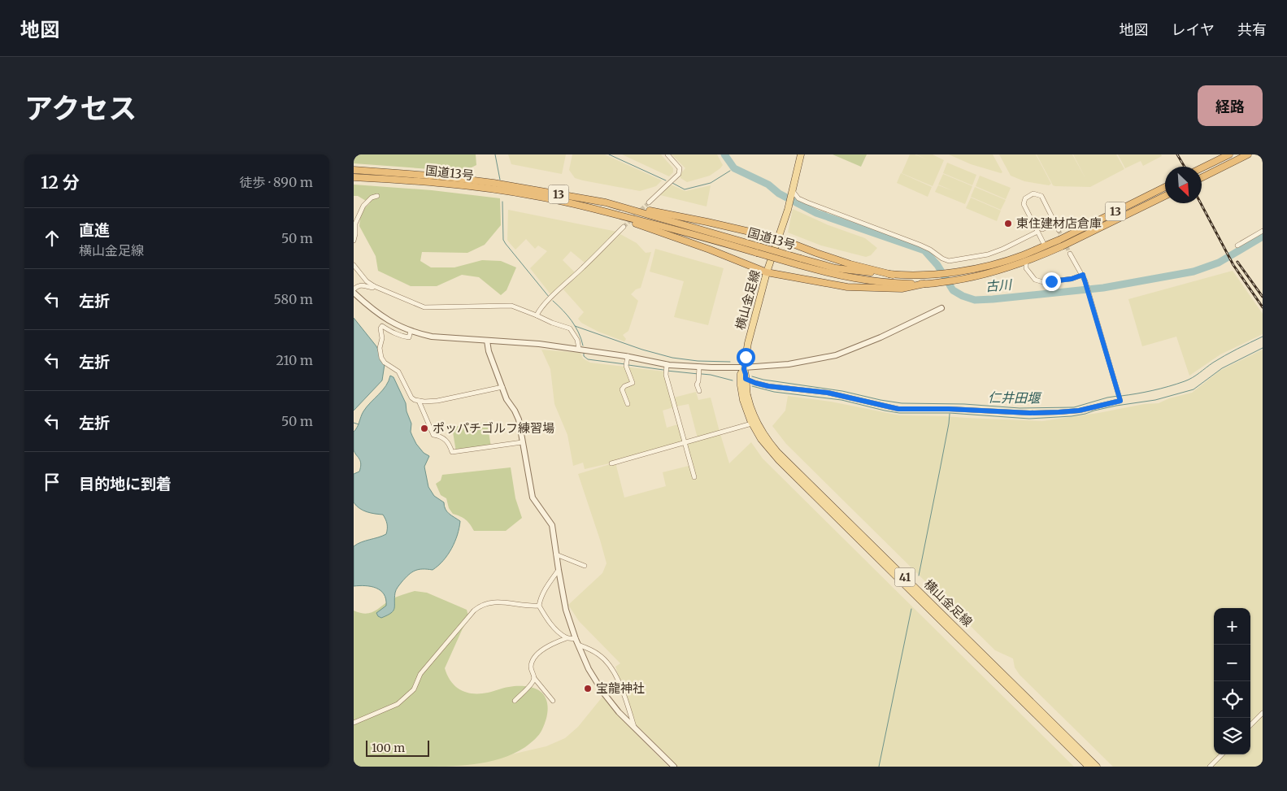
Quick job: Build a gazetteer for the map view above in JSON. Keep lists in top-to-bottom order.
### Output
{
  "streets": {
    "highway": ["国道13号", "13"],
    "main road": ["横山金足線", "41"]
  },
  "crossings": [
    ["国道13号", "13"],
    ["13", "横山金足線"],
    ["13", "41"],
    ["横山金足線", "41"]
  ],
  "water": ["古川", "仁井田堰"],
  "places": ["東住建材店倉庫", "ポッパチゴルフ練習場", "宝龍神社"],
  "scale_bar": "100 m",
  "north": "bottom right",
  "page": {
    "header": "地図",
    "nav": ["地図", "レイヤ", "共有"],
    "title": "アクセス",
    "buttons": "経路",
    "heading": ["12 分", "徒歩 · 890 m"],
    "list": [
      ["直進", "横山金足線", "50 m"],
      ["左折", "580 m"],
      ["左折", "210 m"],
      ["左折", "50 m"],
      "目的地に到着"
    ],
    "map_buttons": ["+", "−"],
    "scale": "100 m"
  }
}
